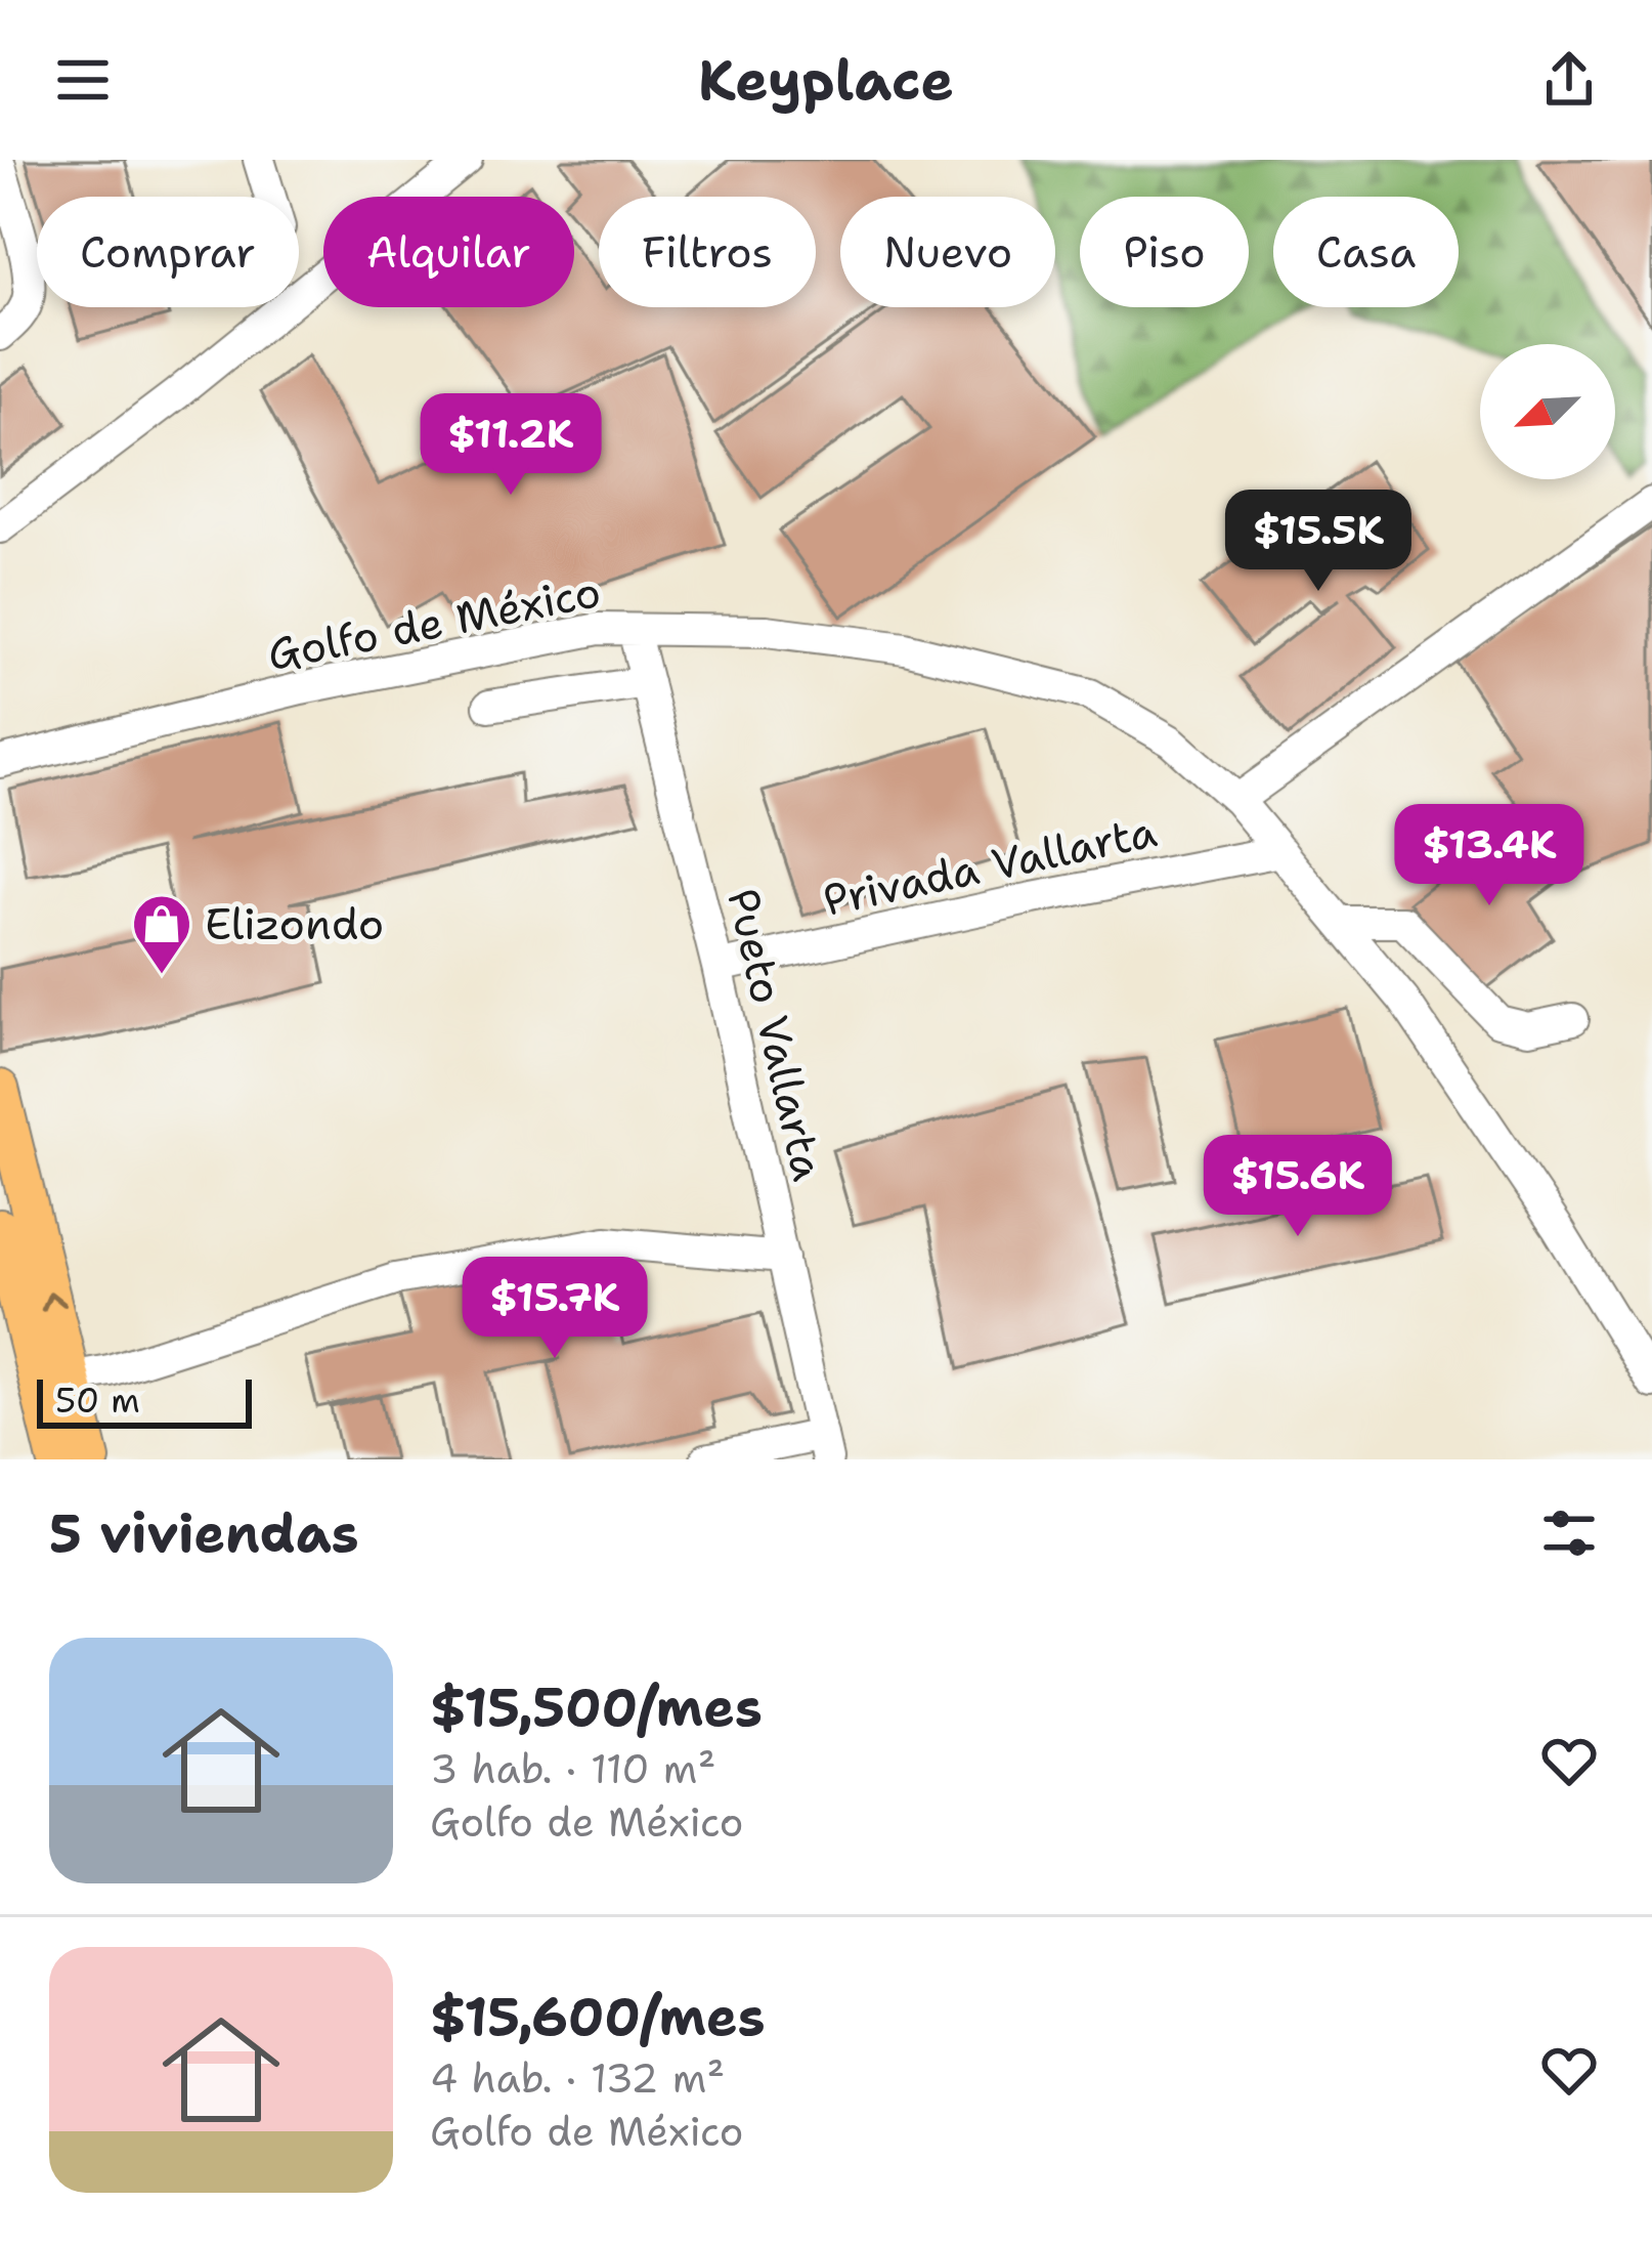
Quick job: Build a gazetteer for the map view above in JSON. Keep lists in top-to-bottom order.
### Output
{
  "streets": {
    "street": ["Golfo de México", "Privada Vallarta", "Pueto Vallarta"]
  },
  "crossings": [
    ["Golfo de México", "Privada Vallarta"],
    ["Golfo de México", "Pueto Vallarta"],
    ["Privada Vallarta", "Pueto Vallarta"]
  ],
  "places": {
    "shop": ["Elizondo"]
  },
  "scale_bar": "50 m",
  "north": "bottom left",
  "page": {
    "header": "Keyplace",
    "chip": [
      "Comprar",
      "Alquilar",
      "Filtros",
      "Nuevo",
      "Piso",
      "Casa"
    ],
    "price": [
      "$11.2K",
      "$15.5K",
      "$13.4K",
      "$15.6K",
      "$15.7K"
    ],
    "scale": "50 m",
    "heading": "5 viviendas",
    "list": [
      {
        "name": "$15,500/mes",
        "note": "3 hab. · 110 m² · Golfo de México"
      },
      {
        "name": "$15,600/mes",
        "note": "4 hab. · 132 m² · Golfo de México"
      }
    ]
  }
}
